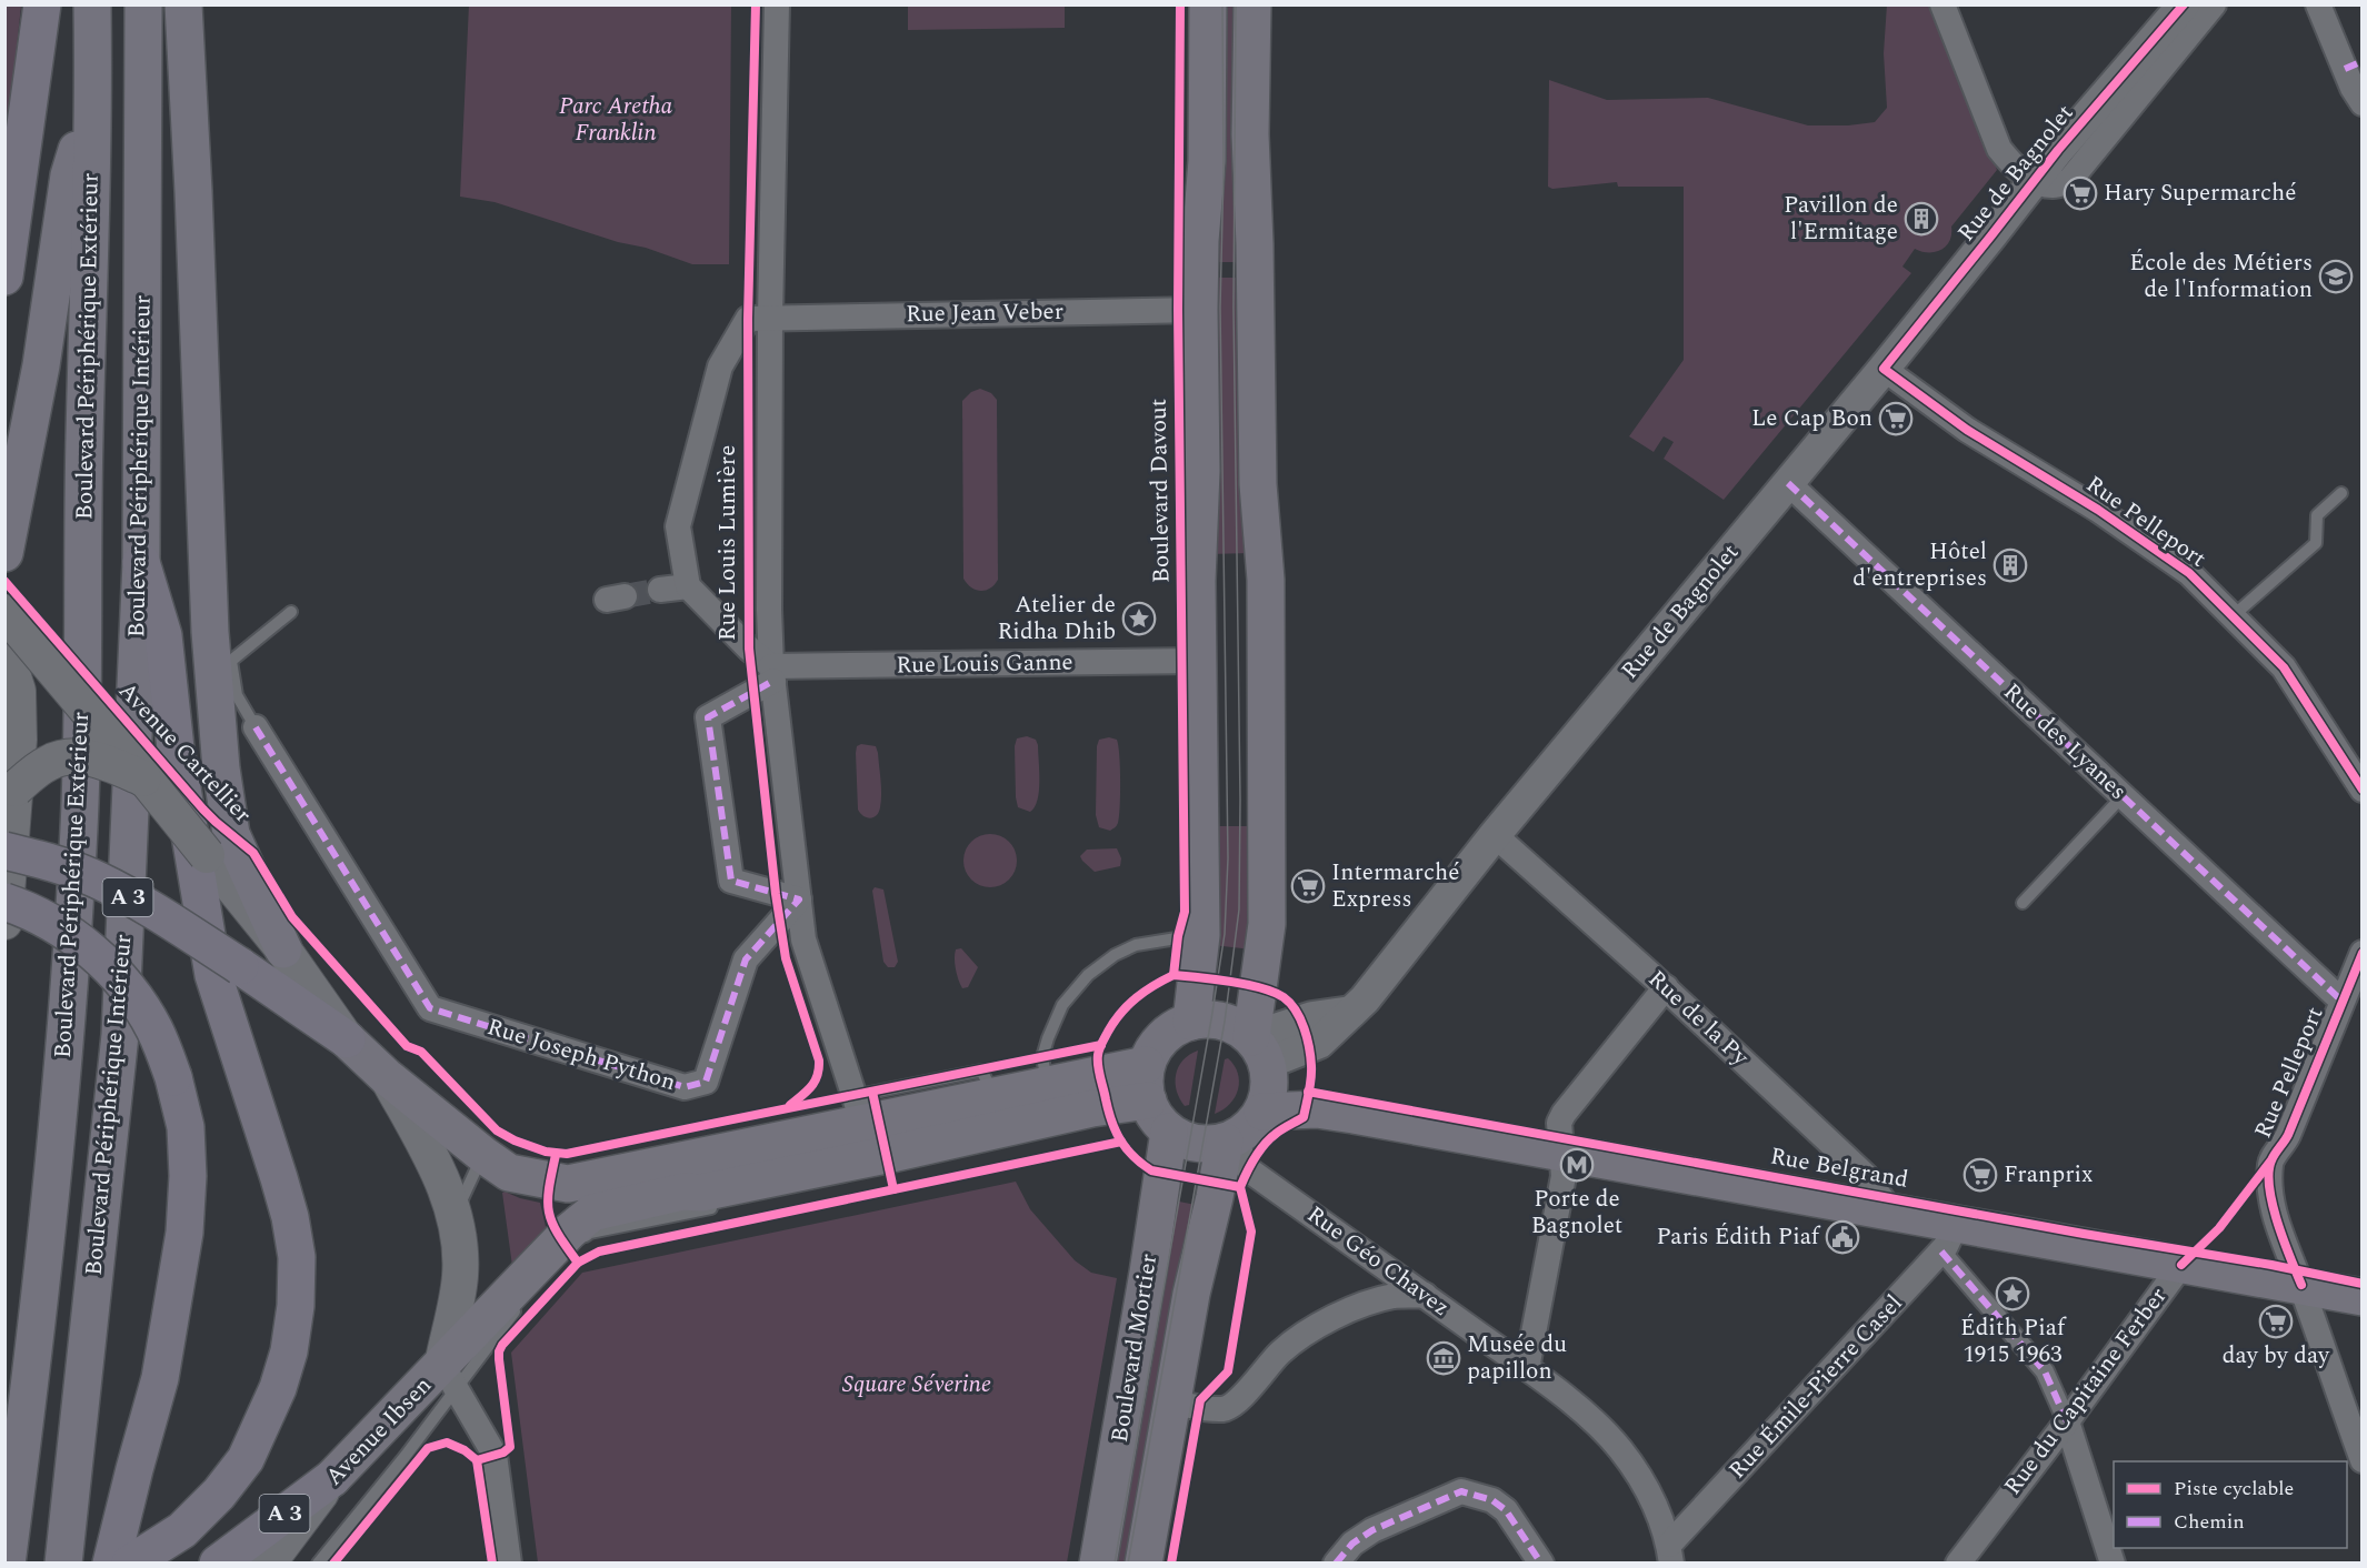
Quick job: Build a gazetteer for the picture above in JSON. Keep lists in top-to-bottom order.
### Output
{
  "streets": {
    "highway": ["Boulevard Périphérique Extérieur", "Boulevard Périphérique Intérieur", "A 3"],
    "main road": [
      "Boulevard Davout",
      "Rue Belgrand",
      "Boulevard Mortier",
      "Avenue Ibsen"
    ],
    "street": [
      "Rue de Bagnolet",
      "Rue Jean Veber",
      "Rue Pelleport",
      "Rue Louis Lumière",
      "Rue Louis Ganne",
      "Rue des Lyanes",
      "Rue de la Py",
      "Rue Joseph Python",
      "Rue Géo Chavez",
      "Rue Émile-Pierre Casel",
      "Rue du Capitaine Ferber"
    ],
    "cycle path": ["Avenue Cartellier"]
  },
  "crossings": [
    ["Rue de Bagnolet", "Boulevard Davout"],
    ["Rue de Bagnolet", "Rue Pelleport"],
    ["Rue de Bagnolet", "Rue des Lyanes"],
    ["Rue de Bagnolet", "Rue de la Py"],
    ["Rue de Bagnolet", "Rue Belgrand"],
    ["Rue de Bagnolet", "Rue Géo Chavez"],
    ["Rue de Bagnolet", "Boulevard Mortier"],
    ["Rue Jean Veber", "Boulevard Davout"],
    ["Rue Jean Veber", "Rue Louis Lumière"],
    ["Boulevard Davout", "Rue Louis Ganne"],
    ["Boulevard Davout", "Rue Belgrand"],
    ["Boulevard Davout", "Rue Géo Chavez"],
    ["Boulevard Davout", "Boulevard Mortier"],
    ["Rue Pelleport", "Rue des Lyanes"],
    ["Rue Pelleport", "Rue Belgrand"],
    ["Rue Louis Lumière", "Rue Louis Ganne"],
    ["Rue Louis Lumière", "Rue Joseph Python"],
    ["A 3", "Avenue Ibsen"],
    ["Rue de la Py", "Rue Belgrand"],
    ["Rue Belgrand", "Rue Géo Chavez"],
    ["Rue Belgrand", "Boulevard Mortier"],
    ["Rue Belgrand", "Rue Émile-Pierre Casel"],
    ["Rue Belgrand", "Rue du Capitaine Ferber"],
    ["Rue Géo Chavez", "Boulevard Mortier"],
    ["Rue Géo Chavez", "Rue Émile-Pierre Casel"]
  ],
  "parks": ["Parc Aretha Franklin", "Square Séverine"],
  "places": {
    "supermarket": [
      "Hary Supermarché",
      "Le Cap Bon",
      "Intermarché Express",
      "Franprix",
      "day by day"
    ],
    "building": ["Pavillon de l'Ermitage", "Hôtel d'entreprises"],
    "school or university": ["École des Métiers de l'Information"],
    "place": ["Atelier de Ridha Dhib", "Édith Piaf 1915 1963"],
    "metro station": ["Porte de Bagnolet"],
    "public building": ["Paris Édith Piaf"],
    "museum": ["Musée du papillon"]
  },
  "legend": ["Piste cyclable", "Chemin"]
}
